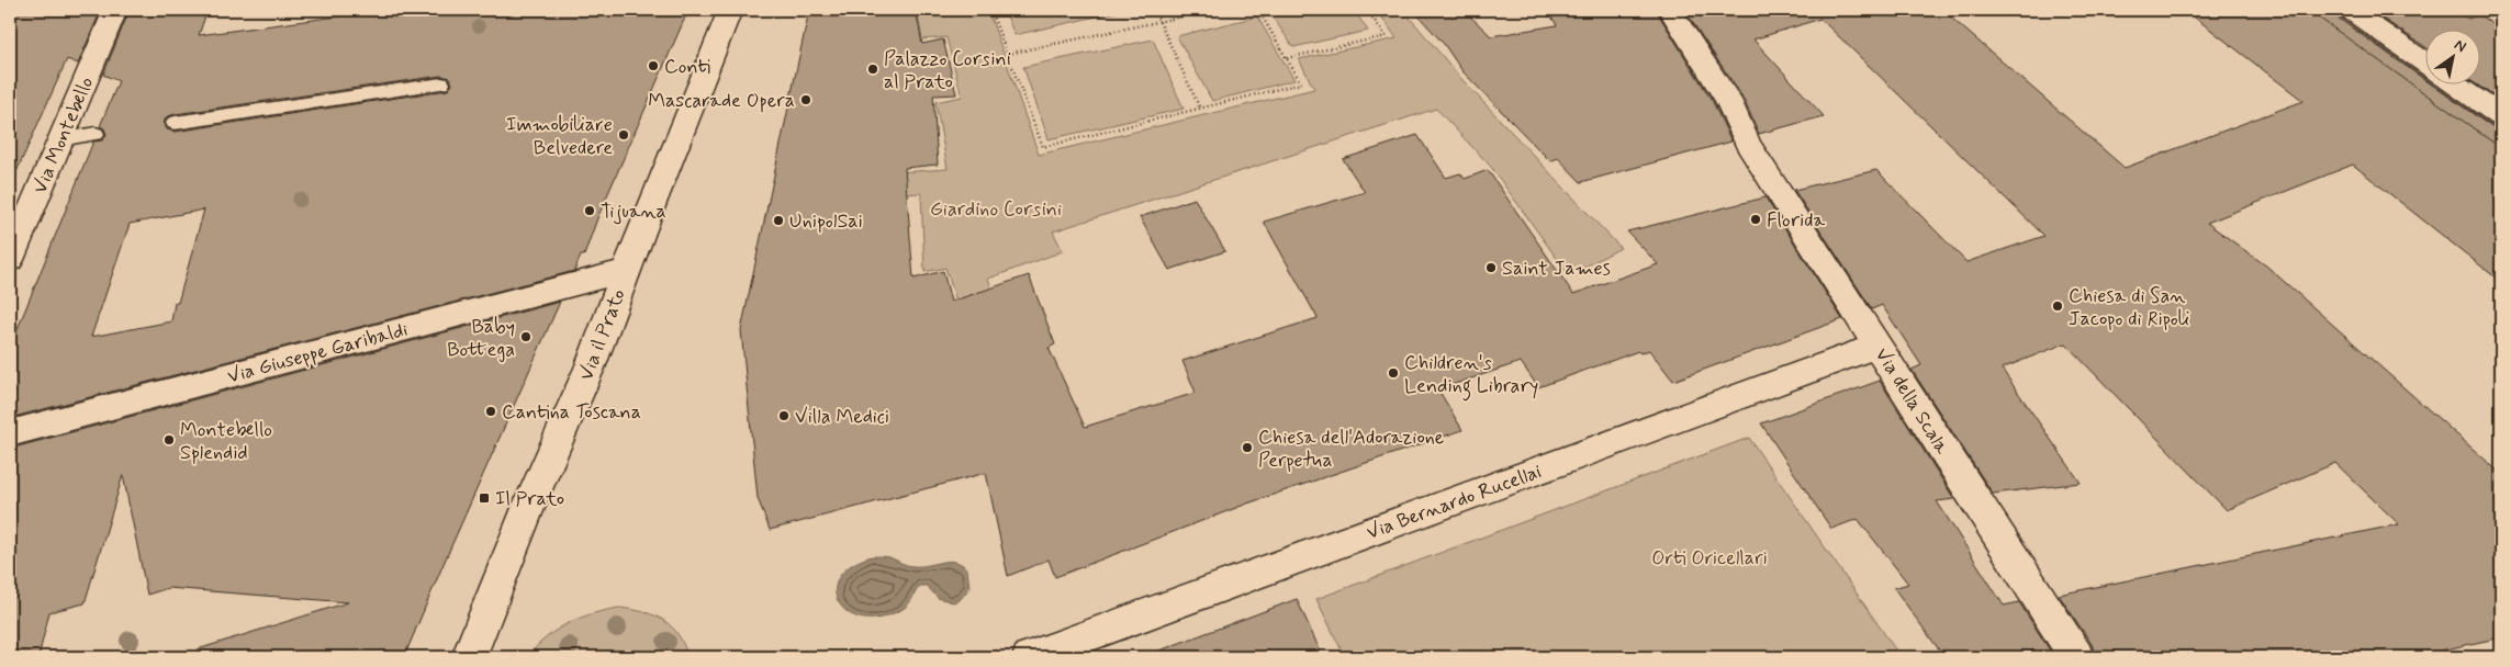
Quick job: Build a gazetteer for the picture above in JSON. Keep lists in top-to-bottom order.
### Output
{
  "streets": {
    "street": [
      "Via Montebello",
      "Via il Prato",
      "Via Giuseppe Garibaldi",
      "Via della Scala",
      "Via Bernardo Rucellai"
    ]
  },
  "crossings": [
    ["Via il Prato", "Via Giuseppe Garibaldi"],
    ["Via della Scala", "Via Bernardo Rucellai"]
  ],
  "parks": ["Giardino Corsini", "Orti Oricellari"],
  "places": {
    "other": [
      "Conti",
      "Palazzo Corsini al Prato",
      "Mascarade Opera",
      "Immobiliare Belvedere",
      "Tijuana",
      "Florida",
      "UnipolSai",
      "Saint James",
      "Chiesa di San Jacopo di Ripoli",
      "Baby Bottega",
      "Children's Lending Library",
      "Cantina Toscana",
      "Villa Medici",
      "Montebello Splendid",
      "Chiesa dell'Adorazione Perpetua"
    ],
    "transit": ["Il Prato"]
  },
  "north": "top right"
}
